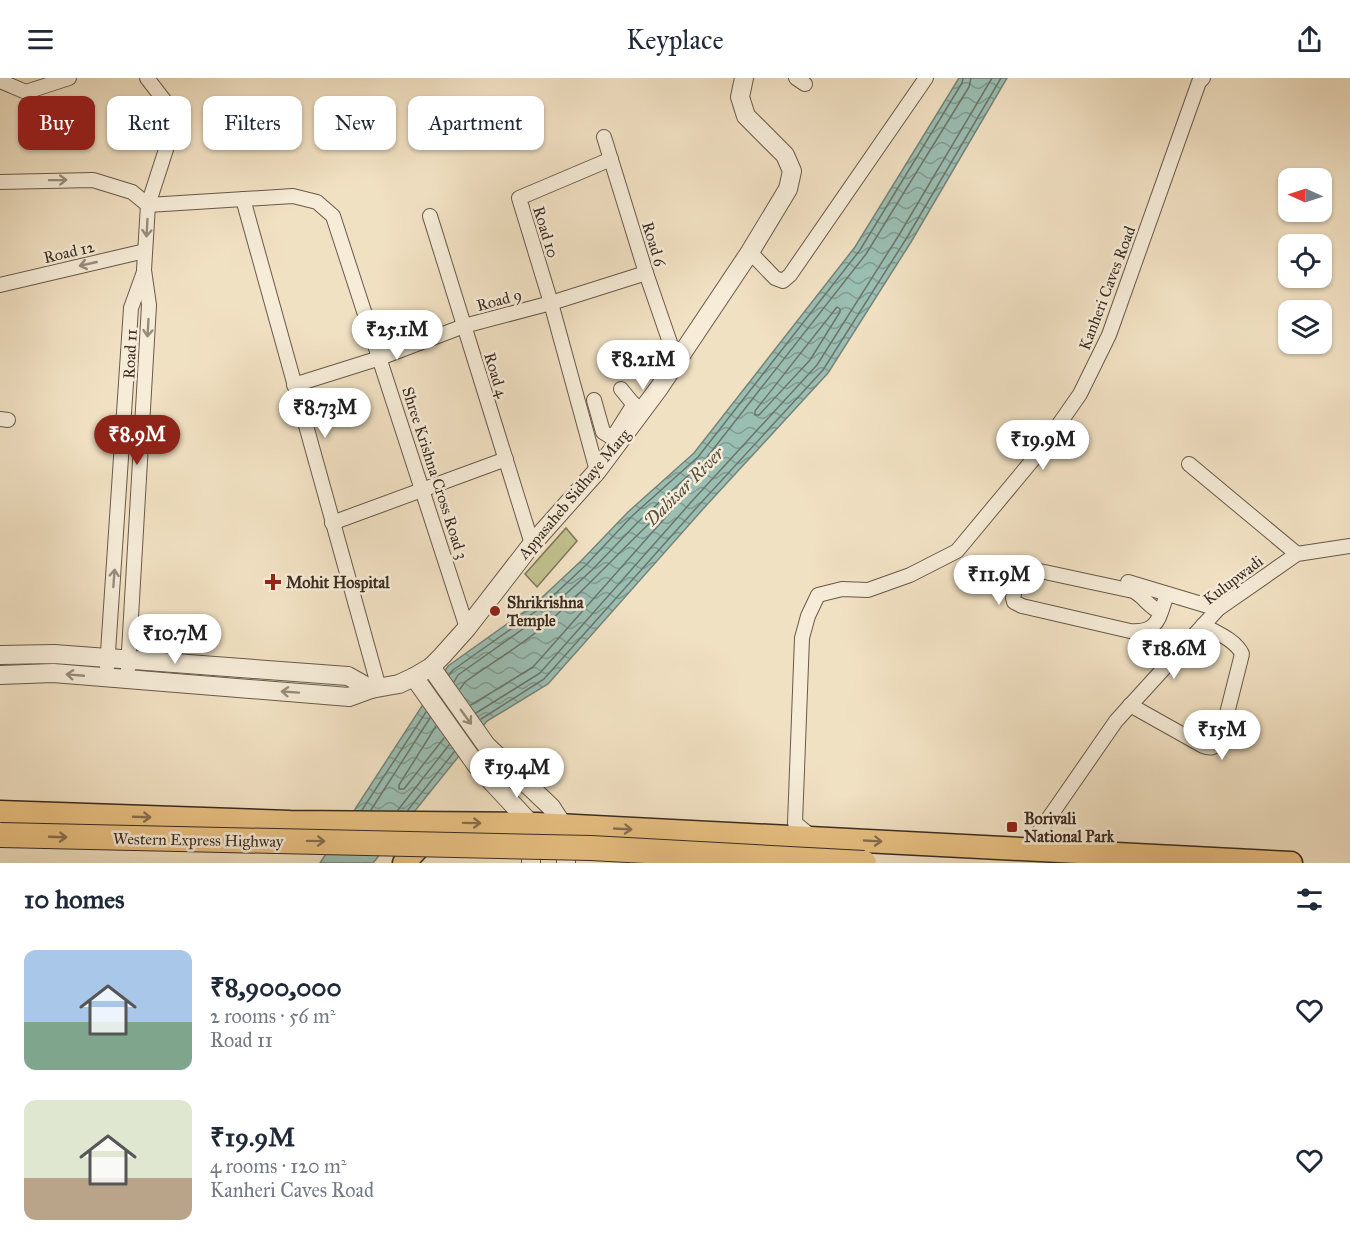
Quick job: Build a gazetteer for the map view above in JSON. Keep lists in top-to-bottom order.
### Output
{
  "streets": {
    "highway": ["Western Express Highway"],
    "street": [
      "Road 10",
      "Road 6",
      "Road 12",
      "Kanheri Caves Road",
      "Road 9",
      "Road 11",
      "Road 4",
      "Shree Krishna Cross Road 3",
      "Appasaheb Sidhaye Marg",
      "Kulupwadi"
    ]
  },
  "crossings": [
    ["Road 10", "Road 6"],
    ["Road 10", "Road 9"],
    ["Road 6", "Road 9"],
    ["Road 6", "Appasaheb Sidhaye Marg"],
    ["Road 12", "Road 11"],
    ["Road 9", "Road 4"],
    ["Road 9", "Shree Krishna Cross Road 3"],
    ["Road 11", "Shree Krishna Cross Road 3"],
    ["Road 11", "Appasaheb Sidhaye Marg"],
    ["Road 4", "Appasaheb Sidhaye Marg"],
    ["Shree Krishna Cross Road 3", "Appasaheb Sidhaye Marg"]
  ],
  "one_way": ["Road 12", "Western Express Highway"],
  "water": ["Dahisar River"],
  "places": {
    "health": ["Mohit Hospital"],
    "other": ["Shrikrishna Temple"],
    "transit": ["Borivali National Park"]
  },
  "north": "left",
  "page": {
    "header": "Keyplace",
    "chip": [
      "Buy",
      "Rent",
      "Filters",
      "New",
      "Apartment"
    ],
    "price": [
      "₹25.1M",
      "₹8.21M",
      "₹8.73M",
      "₹8.9M",
      "₹19.9M",
      "₹11.9M",
      "₹10.7M",
      "₹18.6M",
      "₹15M",
      "₹19.4M"
    ],
    "heading": "10 homes",
    "list": [
      {
        "name": "₹8,900,000",
        "note": "2 rooms · 56 m² · Road 11"
      },
      {
        "name": "₹19.9M",
        "note": "4 rooms · 120 m² · Kanheri Caves Road"
      }
    ]
  }
}
